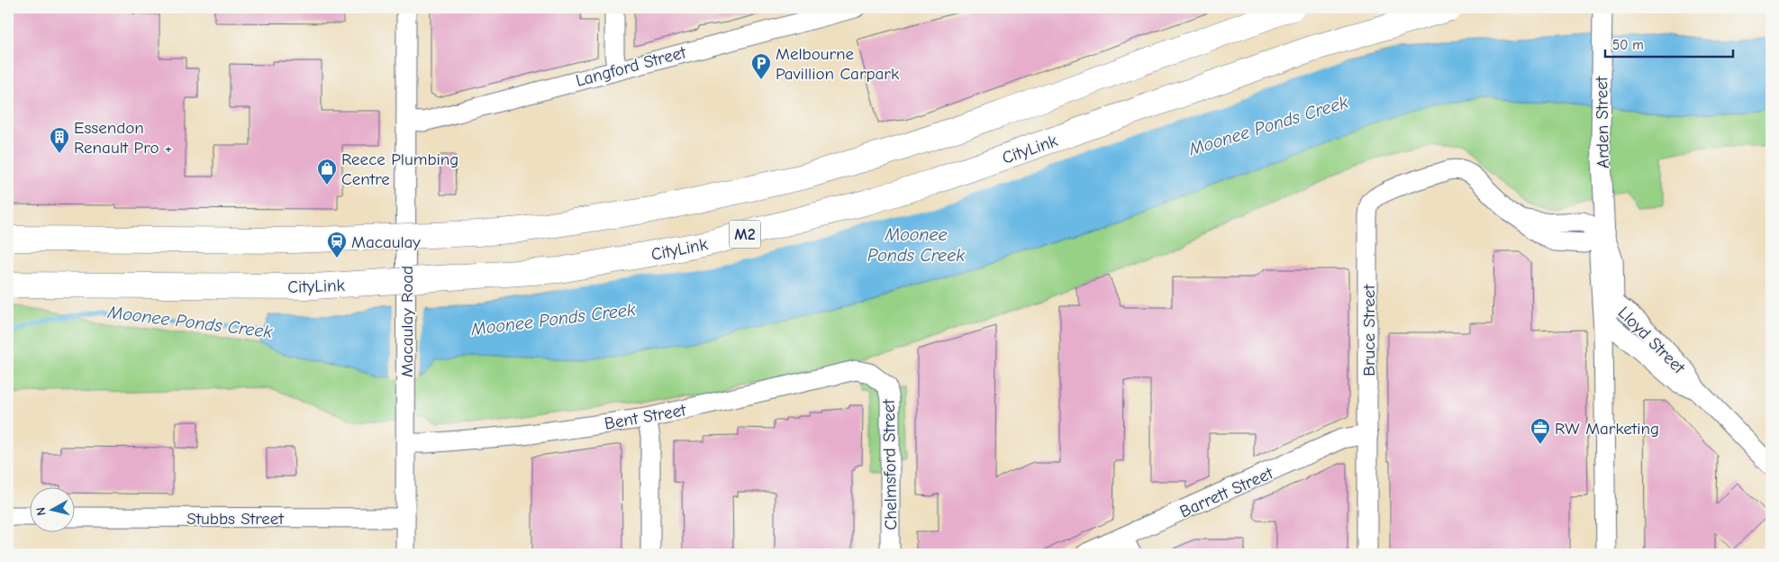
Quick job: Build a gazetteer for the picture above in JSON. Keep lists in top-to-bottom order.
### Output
{
  "streets": {
    "highway": ["CityLink", "M2"],
    "street": [
      "Langford Street",
      "Arden Street",
      "Macaulay Road",
      "Bruce Street",
      "Lloyd Street",
      "Bent Street",
      "Chelmsford Street",
      "Barrett Street",
      "Stubbs Street"
    ]
  },
  "crossings": [
    ["Langford Street", "Macaulay Road"],
    ["Arden Street", "Bruce Street"],
    ["Arden Street", "Lloyd Street"],
    ["Macaulay Road", "Bent Street"],
    ["Macaulay Road", "Stubbs Street"],
    ["Bruce Street", "Barrett Street"],
    ["Bent Street", "Chelmsford Street"]
  ],
  "water": ["Moonee Ponds Creek"],
  "places": {
    "parking": ["Melbourne Pavillion Carpark"],
    "building": ["Essendon Renault Pro +"],
    "shop": ["Reece Plumbing Centre"],
    "station": ["Macaulay"],
    "office": ["RW Marketing"]
  },
  "scale_bar": "50 m",
  "north": "left"
}
